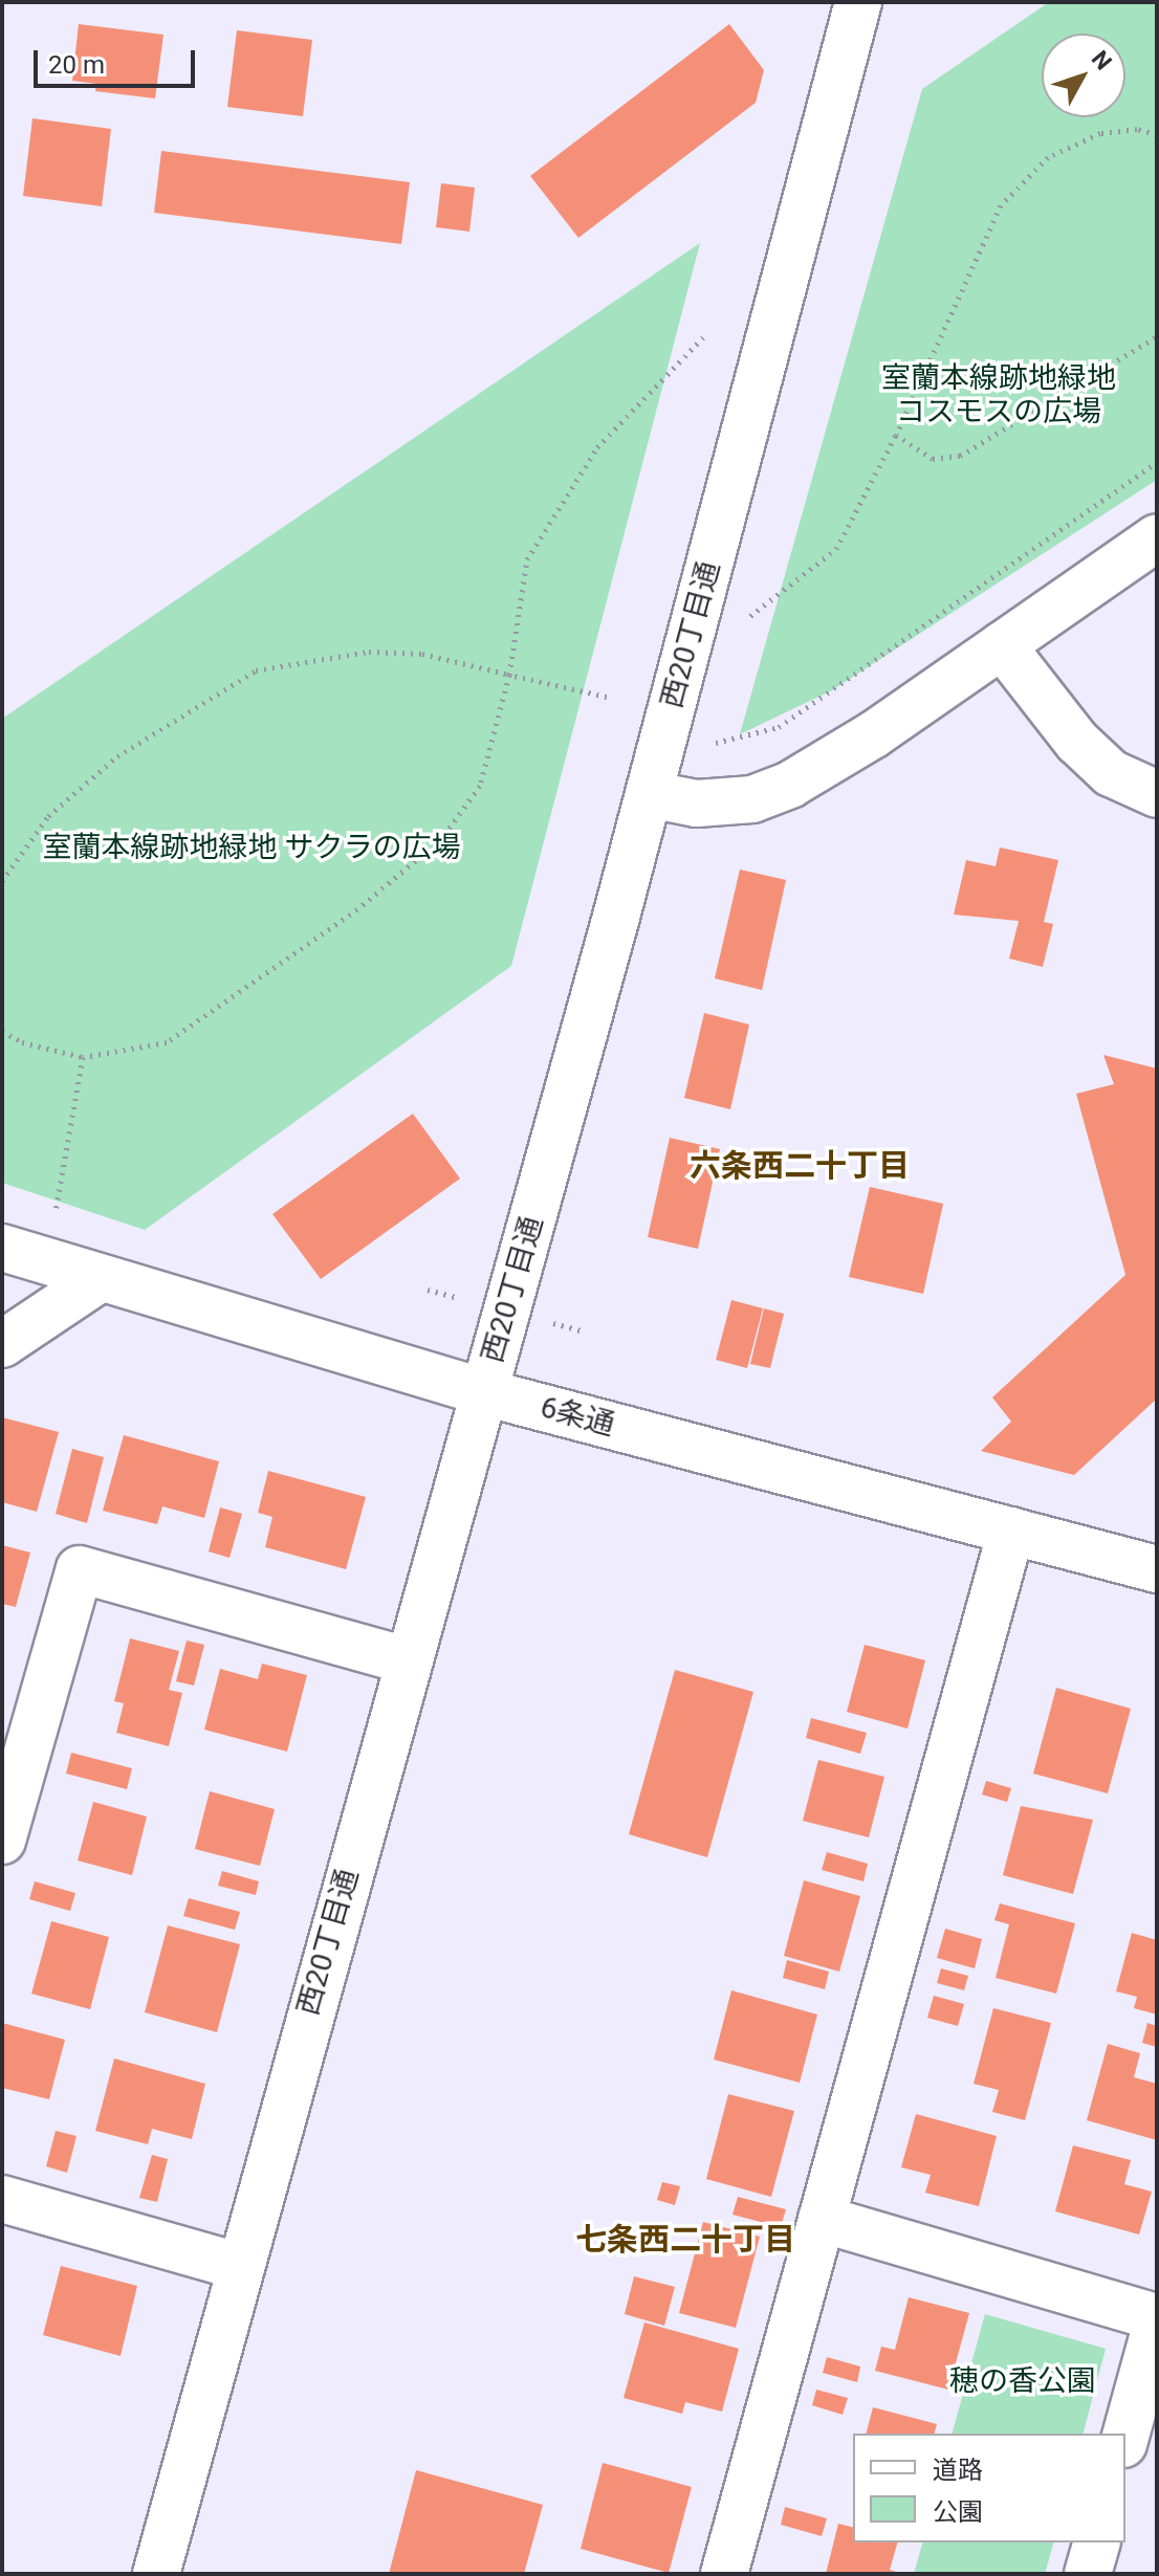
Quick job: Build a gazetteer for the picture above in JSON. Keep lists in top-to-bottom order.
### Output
{
  "streets": {
    "street": ["西20丁目通", "6条通"]
  },
  "crossings": [
    ["西20丁目通", "6条通"]
  ],
  "districts": ["六条西二十丁目", "七条西二十丁目"],
  "parks": ["室蘭本線跡地緑地 コスモスの広場", "室蘭本線跡地緑地 サクラの広場", "穂の香公園"],
  "legend": ["道路", "公園"],
  "scale_bar": "20 m",
  "north": "top right"
}
